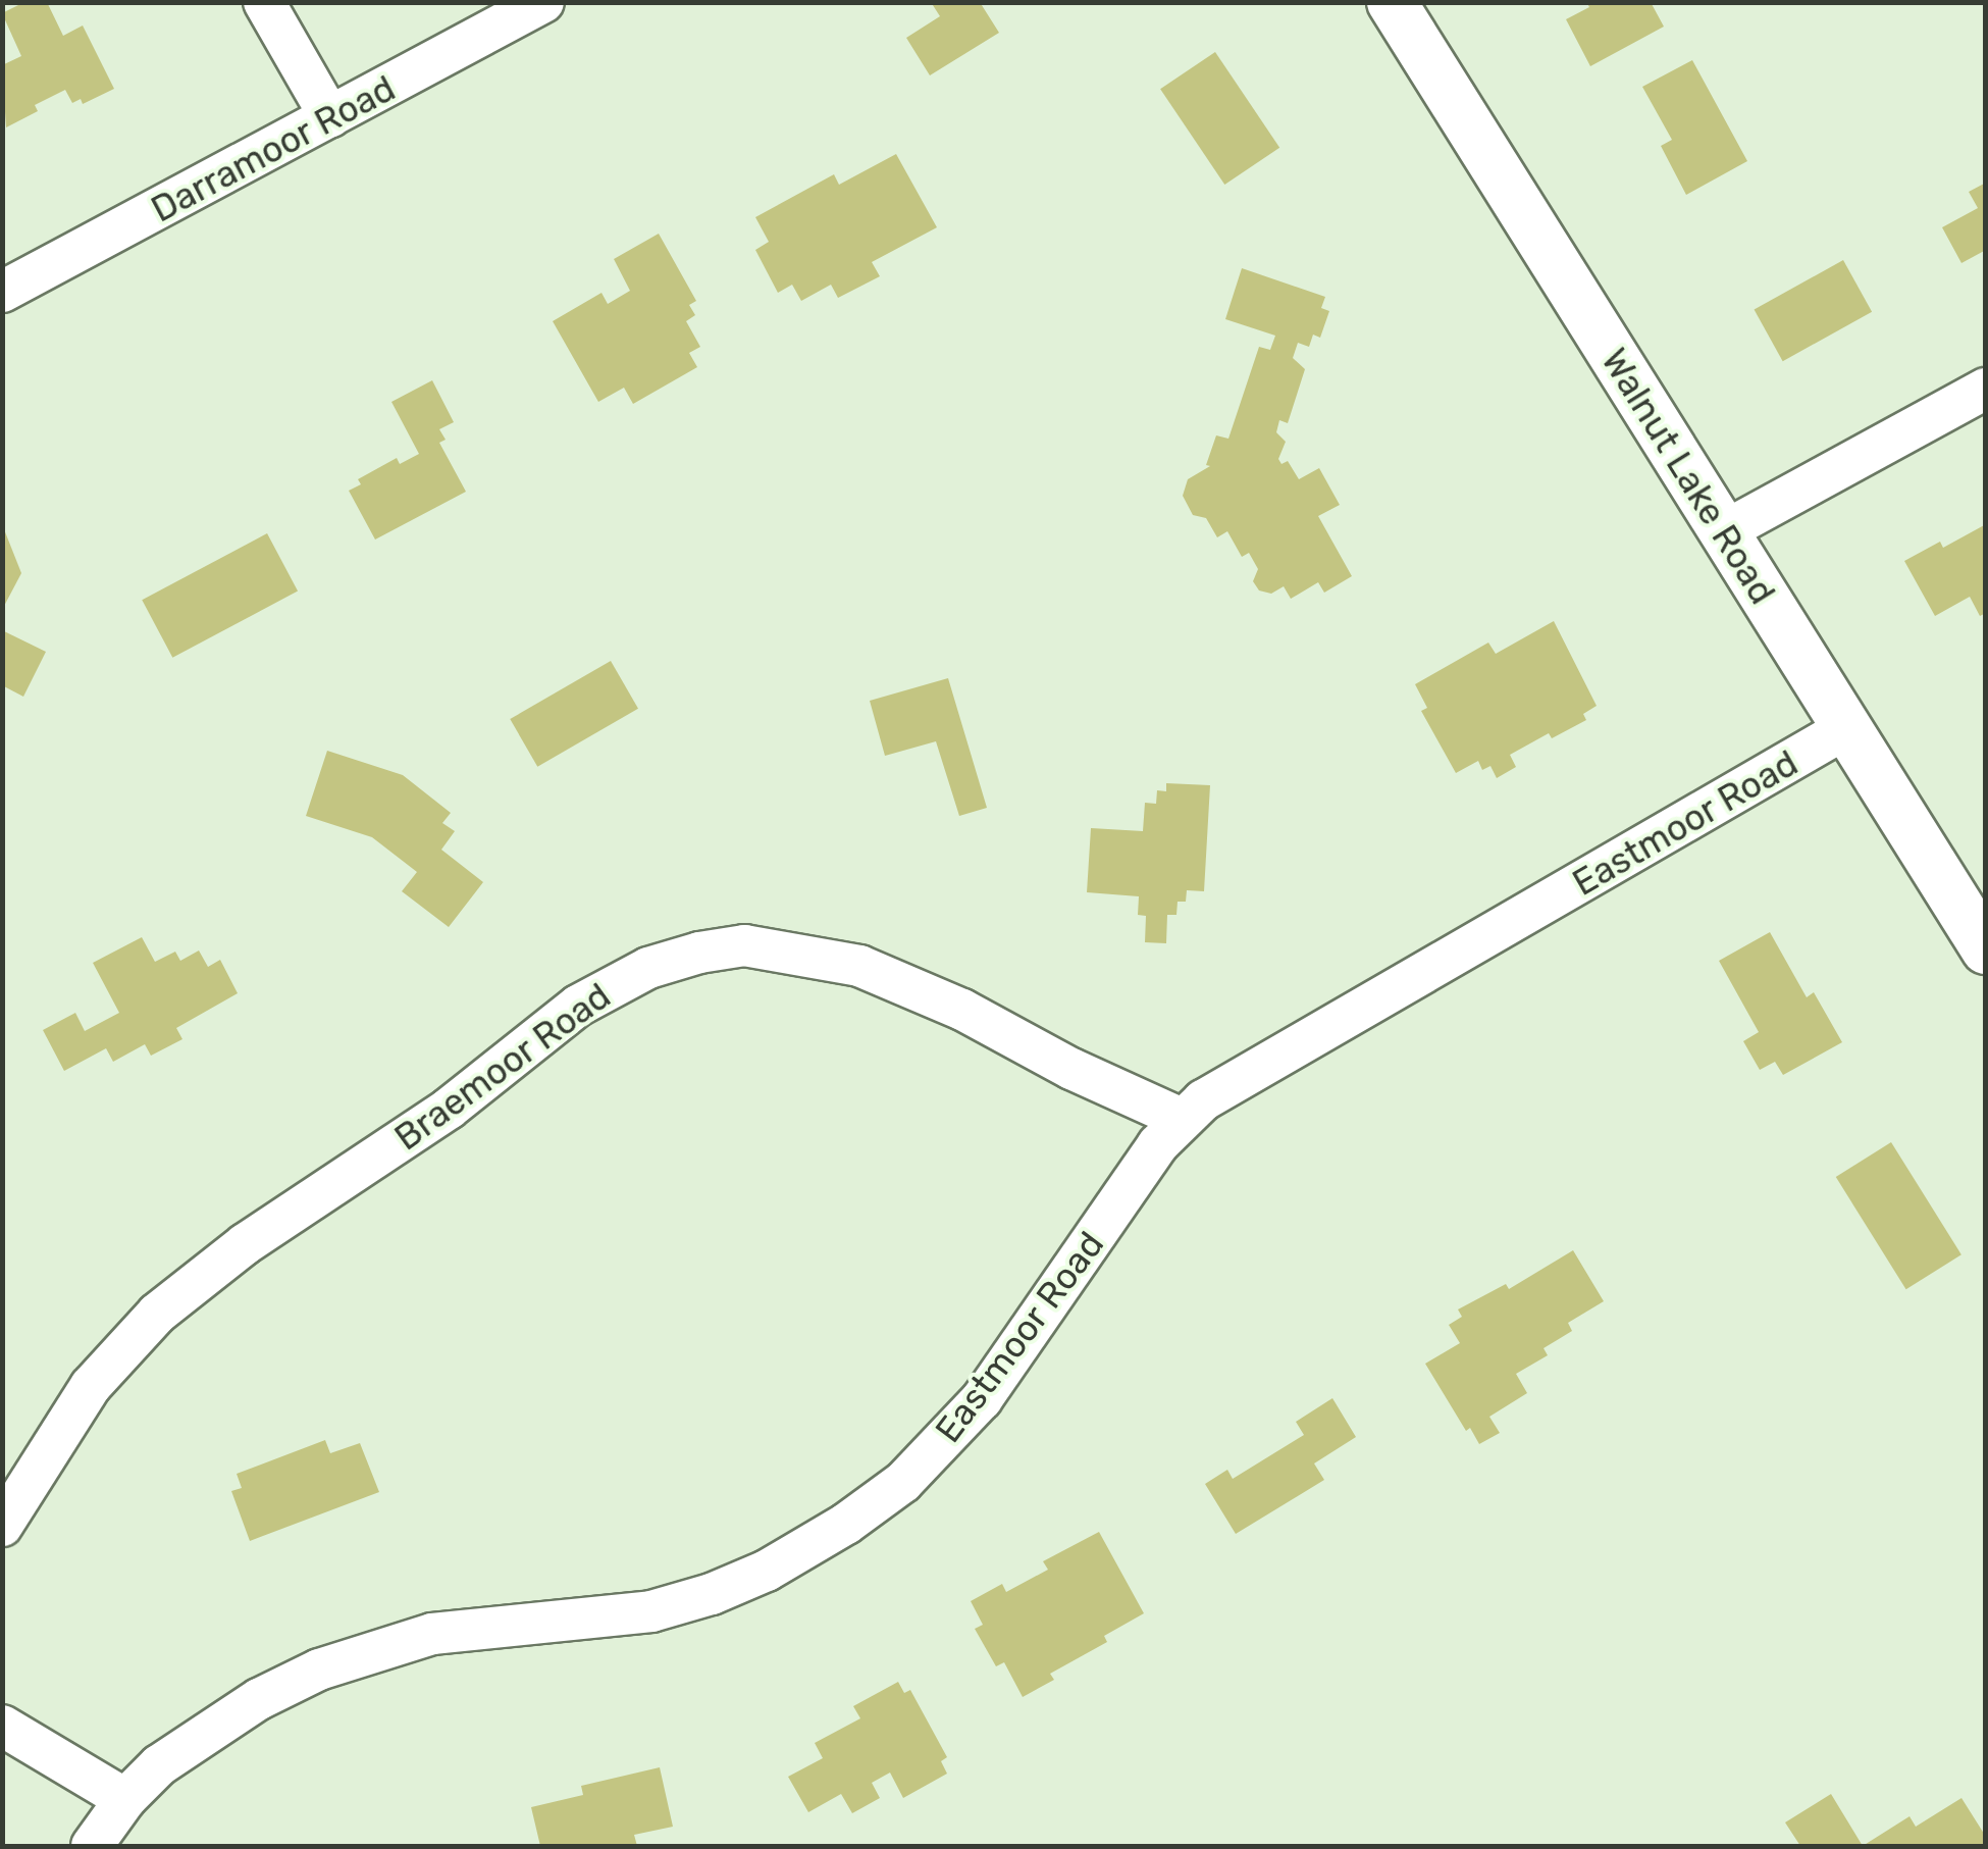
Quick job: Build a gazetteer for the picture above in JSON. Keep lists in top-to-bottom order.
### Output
{
  "streets": {
    "street": [
      "Darramoor Road",
      "Walnut Lake Road",
      "Eastmoor Road",
      "Braemoor Road"
    ]
  },
  "crossings": [
    ["Walnut Lake Road", "Eastmoor Road"],
    ["Eastmoor Road", "Braemoor Road"]
  ]
}
